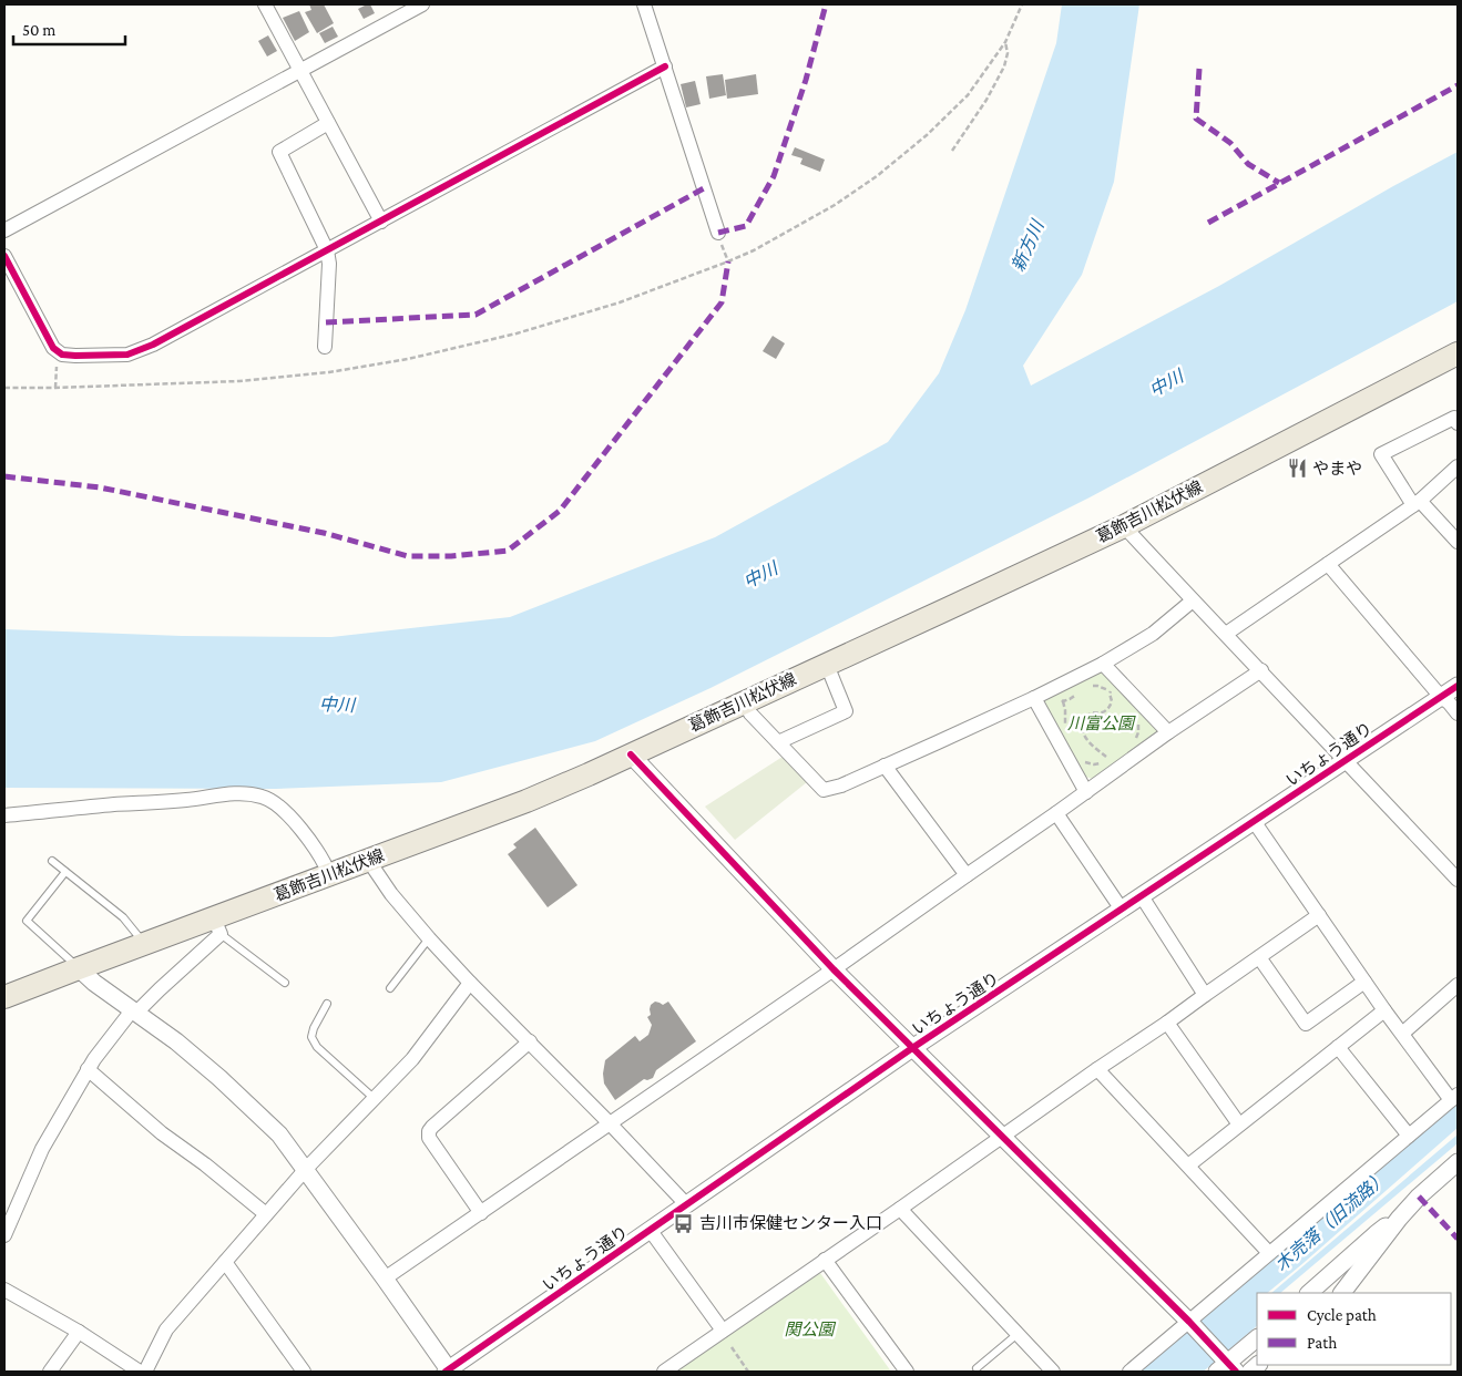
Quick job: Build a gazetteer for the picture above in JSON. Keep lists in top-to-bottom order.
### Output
{
  "streets": {
    "main road": ["葛飾吉川松伏線"],
    "street": ["いちょう通り"]
  },
  "water": ["新方川", "中川", "木売落（旧流路）"],
  "parks": ["川富公園", "関公園"],
  "places": {
    "restaurant": ["やまや"],
    "bus stop": ["吉川市保健センター入口"]
  },
  "legend": ["Cycle path", "Path"],
  "scale_bar": "50 m"
}
